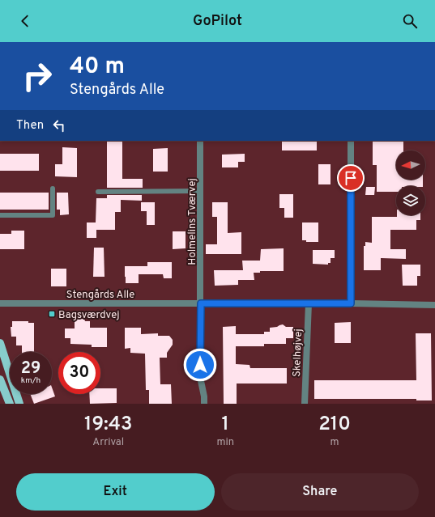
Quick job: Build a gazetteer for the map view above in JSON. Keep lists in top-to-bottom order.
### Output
{
  "streets": {
    "street": ["Holmelins Tværvej", "Stengårds Alle", "Skelhøjvej"]
  },
  "crossings": [
    ["Holmelins Tværvej", "Stengårds Alle"],
    ["Stengårds Alle", "Skelhøjvej"]
  ],
  "places": {
    "transit": ["Bagsværdvej"]
  },
  "north": "left",
  "page": {
    "header": "GoPilot",
    "turn": ["40 m", "Stengårds Alle"],
    "then": "Then",
    "speed": "29 km/h",
    "limit": "30",
    "eta": [
      "19:43",
      "Arrival",
      "1",
      "min",
      "210",
      "m"
    ],
    "buttons": ["Exit", "Share"]
  }
}
